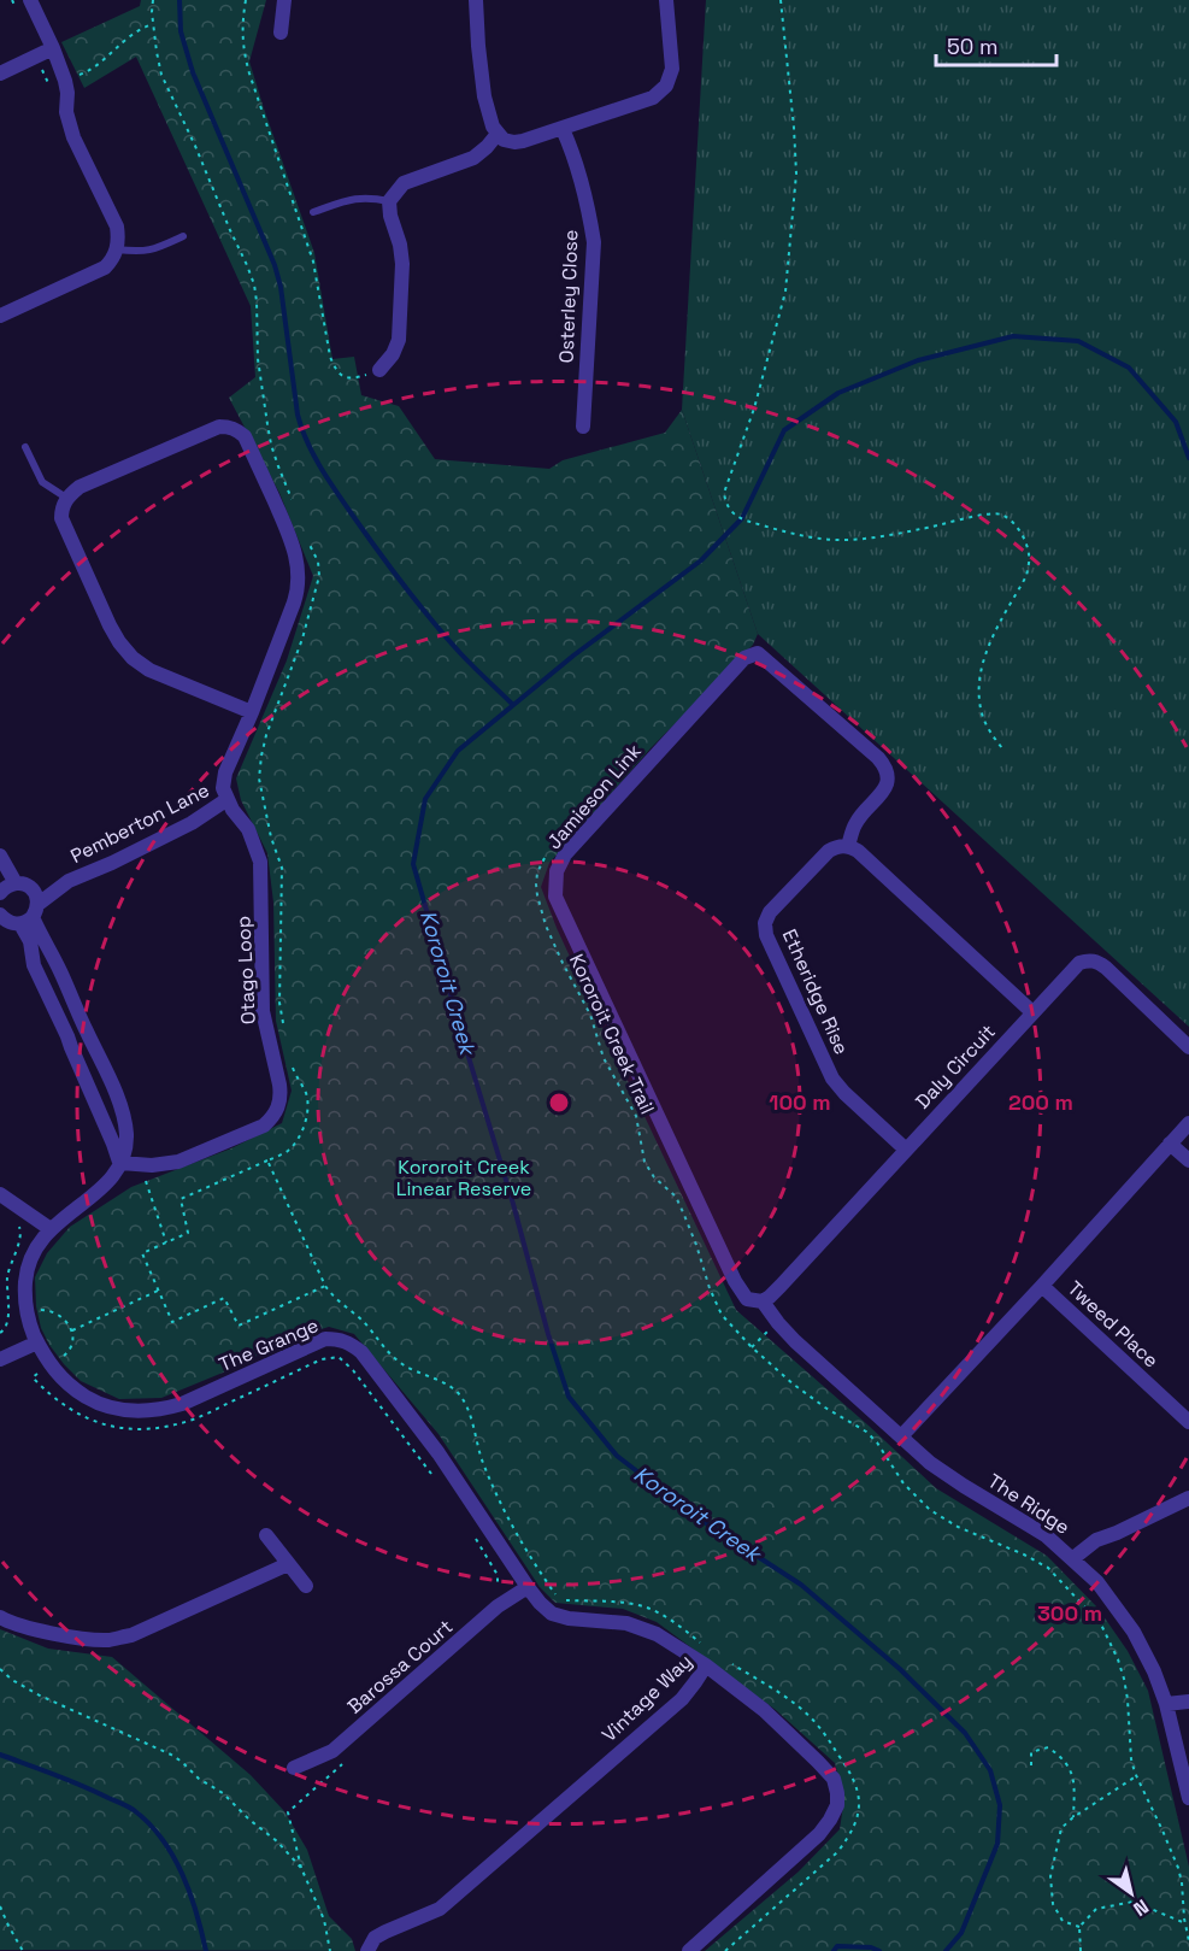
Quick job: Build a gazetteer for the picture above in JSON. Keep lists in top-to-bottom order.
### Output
{
  "streets": {
    "street": [
      "Osterley Close",
      "Jamieson Link",
      "Pemberton Lane",
      "Otago Loop",
      "Etheridge Rise",
      "Daly Circuit",
      "Tweed Place",
      "The Grange",
      "The Ridge",
      "Barossa Court",
      "Vintage Way"
    ],
    "path": ["Kororoit Creek Trail"]
  },
  "crossings": [
    ["Jamieson Link", "Etheridge Rise"],
    ["Jamieson Link", "Daly Circuit"],
    ["Jamieson Link", "The Ridge"],
    ["Pemberton Lane", "Otago Loop"],
    ["Otago Loop", "The Grange"],
    ["Etheridge Rise", "Daly Circuit"],
    ["Daly Circuit", "The Ridge"],
    ["The Grange", "Barossa Court"],
    ["The Grange", "Vintage Way"]
  ],
  "water": ["Kororoit Creek"],
  "parks": ["Kororoit Creek Linear Reserve"],
  "scale_bar": "50 m",
  "north": "bottom right",
  "rings": ["100 m", "200 m", "300 m"]
}
